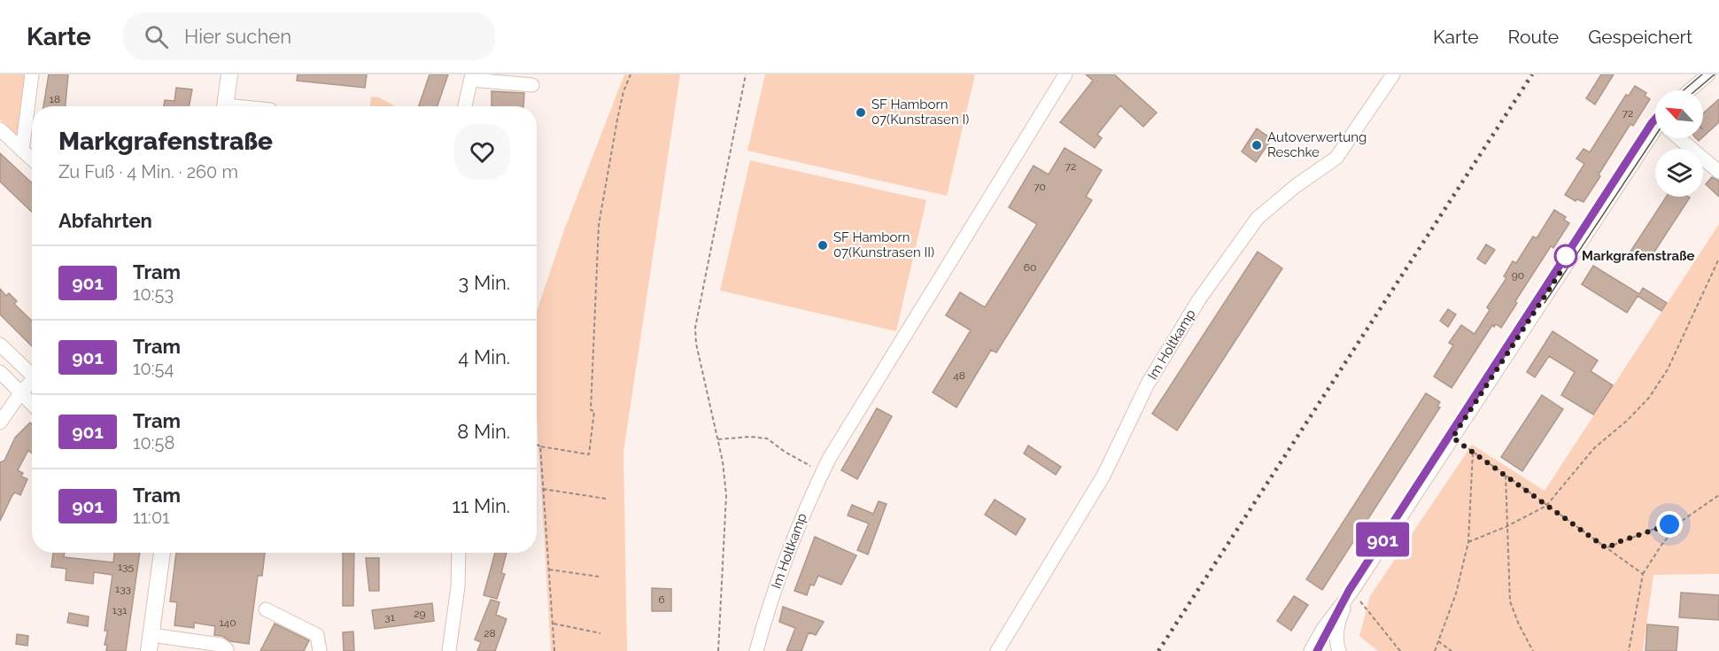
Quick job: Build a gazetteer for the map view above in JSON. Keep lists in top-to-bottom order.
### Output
{
  "streets": {
    "street": ["Im Holtkamp"]
  },
  "places": [
    "SF Hamborn 07(Kunstrasen I)",
    "Autoverwertung Reschke",
    "SF Hamborn 07(Kunstrasen II)",
    "Markgrafenstraße"
  ],
  "lines": ["tram line 901"],
  "house_numbers": [
    "18",
    "72",
    "72",
    "70",
    "60",
    "90",
    "48",
    "135",
    "133",
    "6",
    "131",
    "29",
    "31",
    "140",
    "28"
  ],
  "north": "top left",
  "page": {
    "header": "Karte",
    "search": "Hier suchen",
    "nav": ["Karte", "Route", "Gespeichert"],
    "on_map": "901",
    "heading": [
      ["Markgrafenstraße", "Zu Fuß · 4 Min. · 260 m"],
      "Abfahrten"
    ],
    "list": [
      {
        "mark": "901",
        "name": "Tram",
        "note": "10:53",
        "value": "3 Min."
      },
      {
        "mark": "901",
        "name": "Tram",
        "note": "10:54",
        "value": "4 Min."
      },
      {
        "mark": "901",
        "name": "Tram",
        "note": "10:58",
        "value": "8 Min."
      },
      {
        "mark": "901",
        "name": "Tram",
        "note": "11:01",
        "value": "11 Min."
      }
    ]
  }
}
